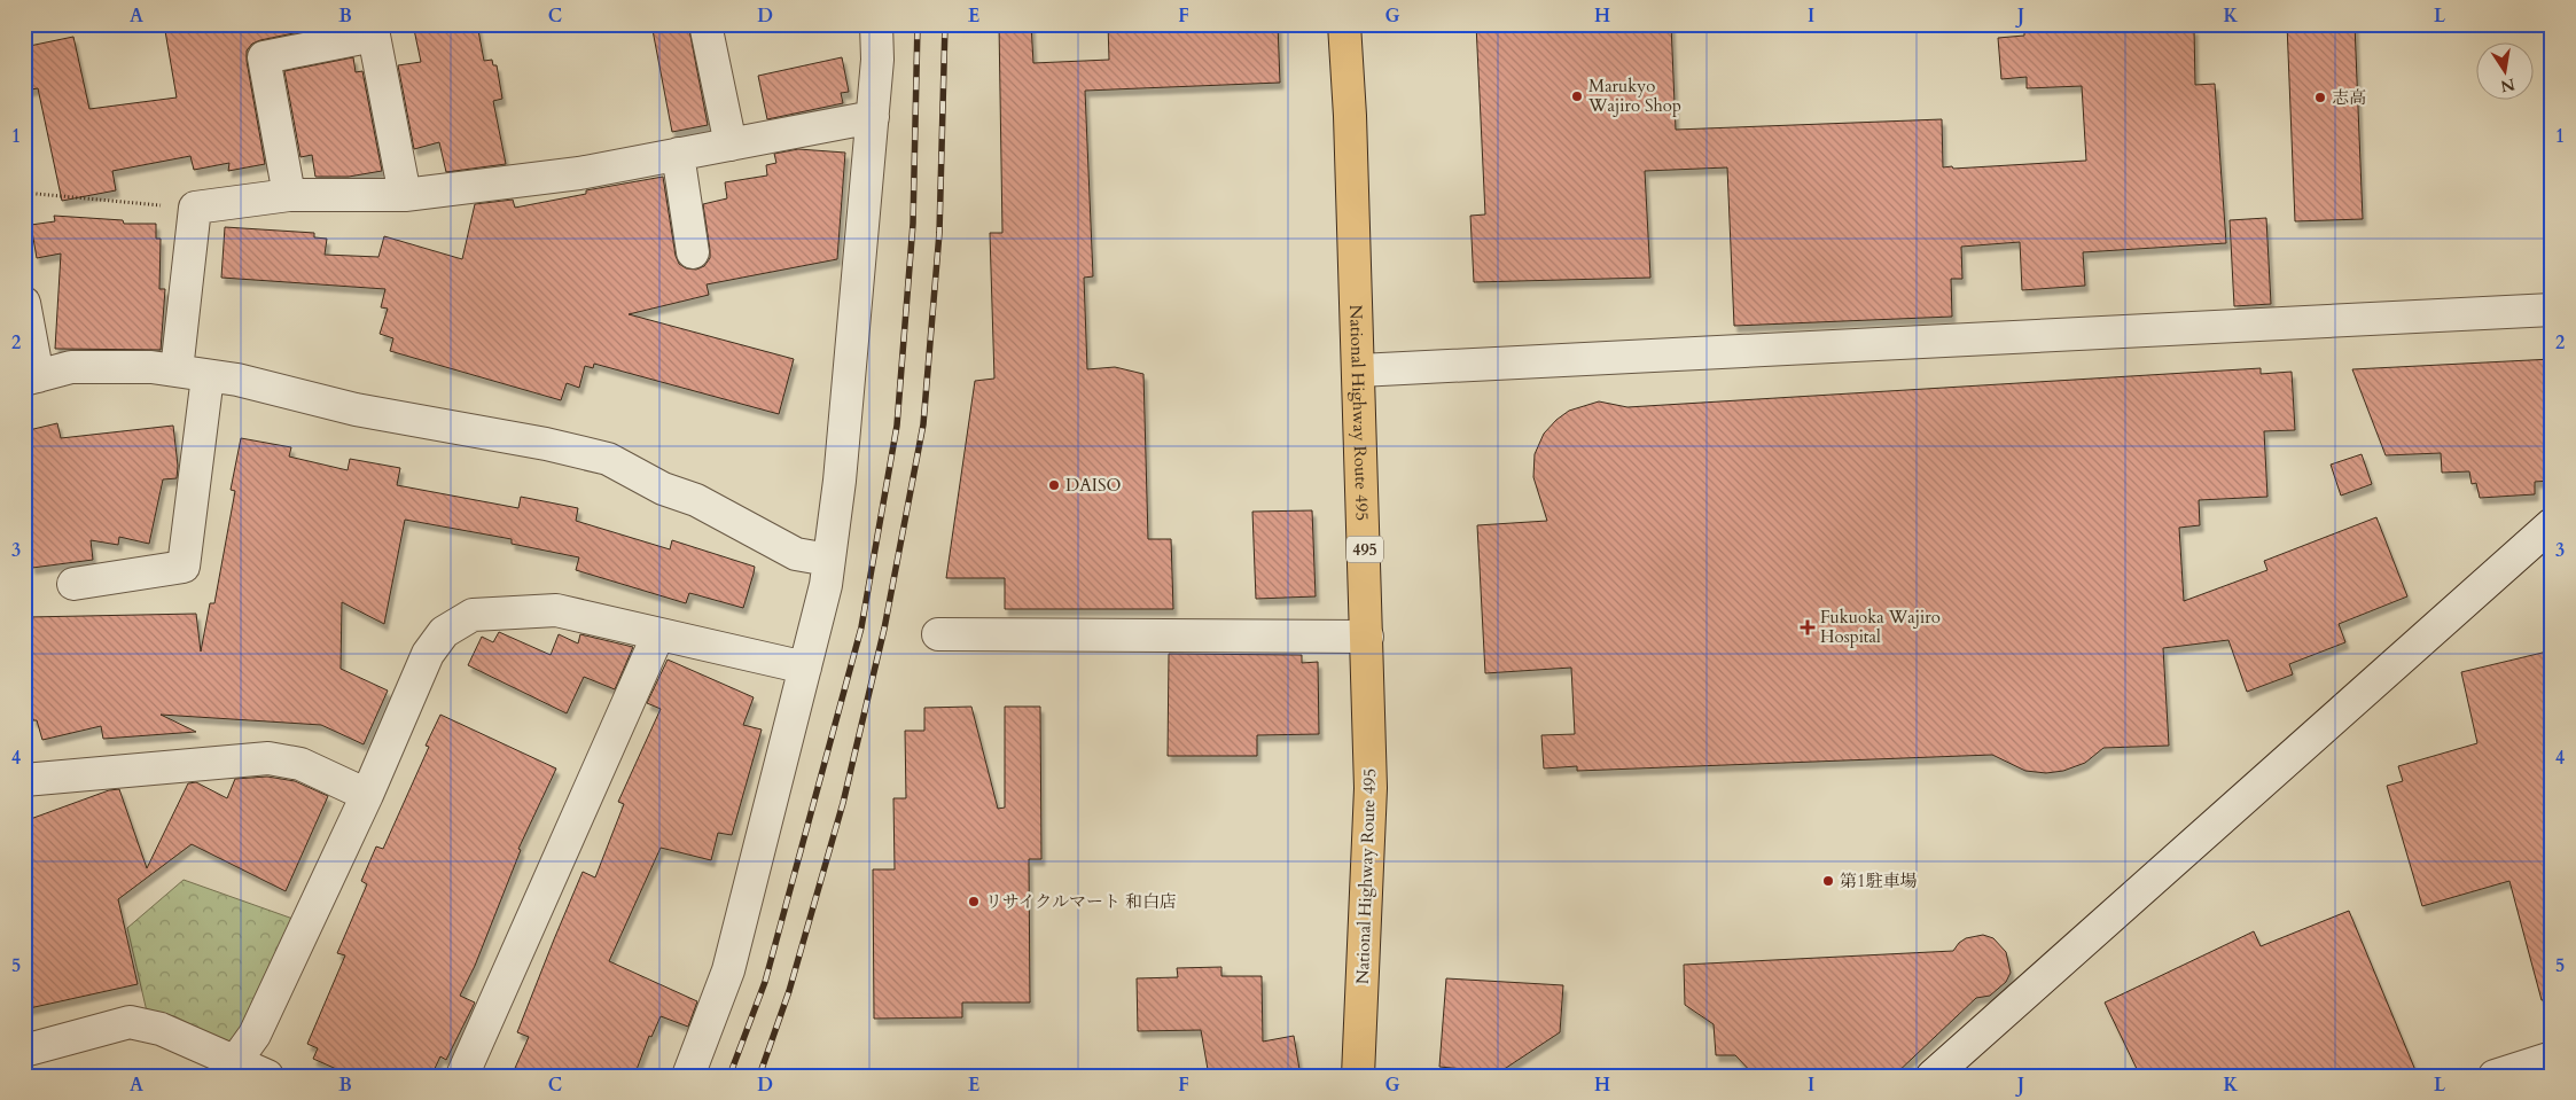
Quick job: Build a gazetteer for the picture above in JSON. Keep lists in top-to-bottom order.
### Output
{
  "streets": {
    "highway": ["National Highway Route 495", "495"]
  },
  "places": {
    "other": [
      "Marukyo Wajiro Shop",
      "志高",
      "DAISO",
      "第1駐車場",
      "リサイクルマート 和白店"
    ],
    "health": ["Fukuoka Wajiro Hospital"]
  },
  "north": "bottom",
  "grid": {
    "columns": [
      "A",
      "B",
      "C",
      "D",
      "E",
      "F",
      "G",
      "H",
      "I",
      "J",
      "K",
      "L"
    ],
    "rows": [
      "1",
      "2",
      "3",
      "4",
      "5"
    ]
  }
}
